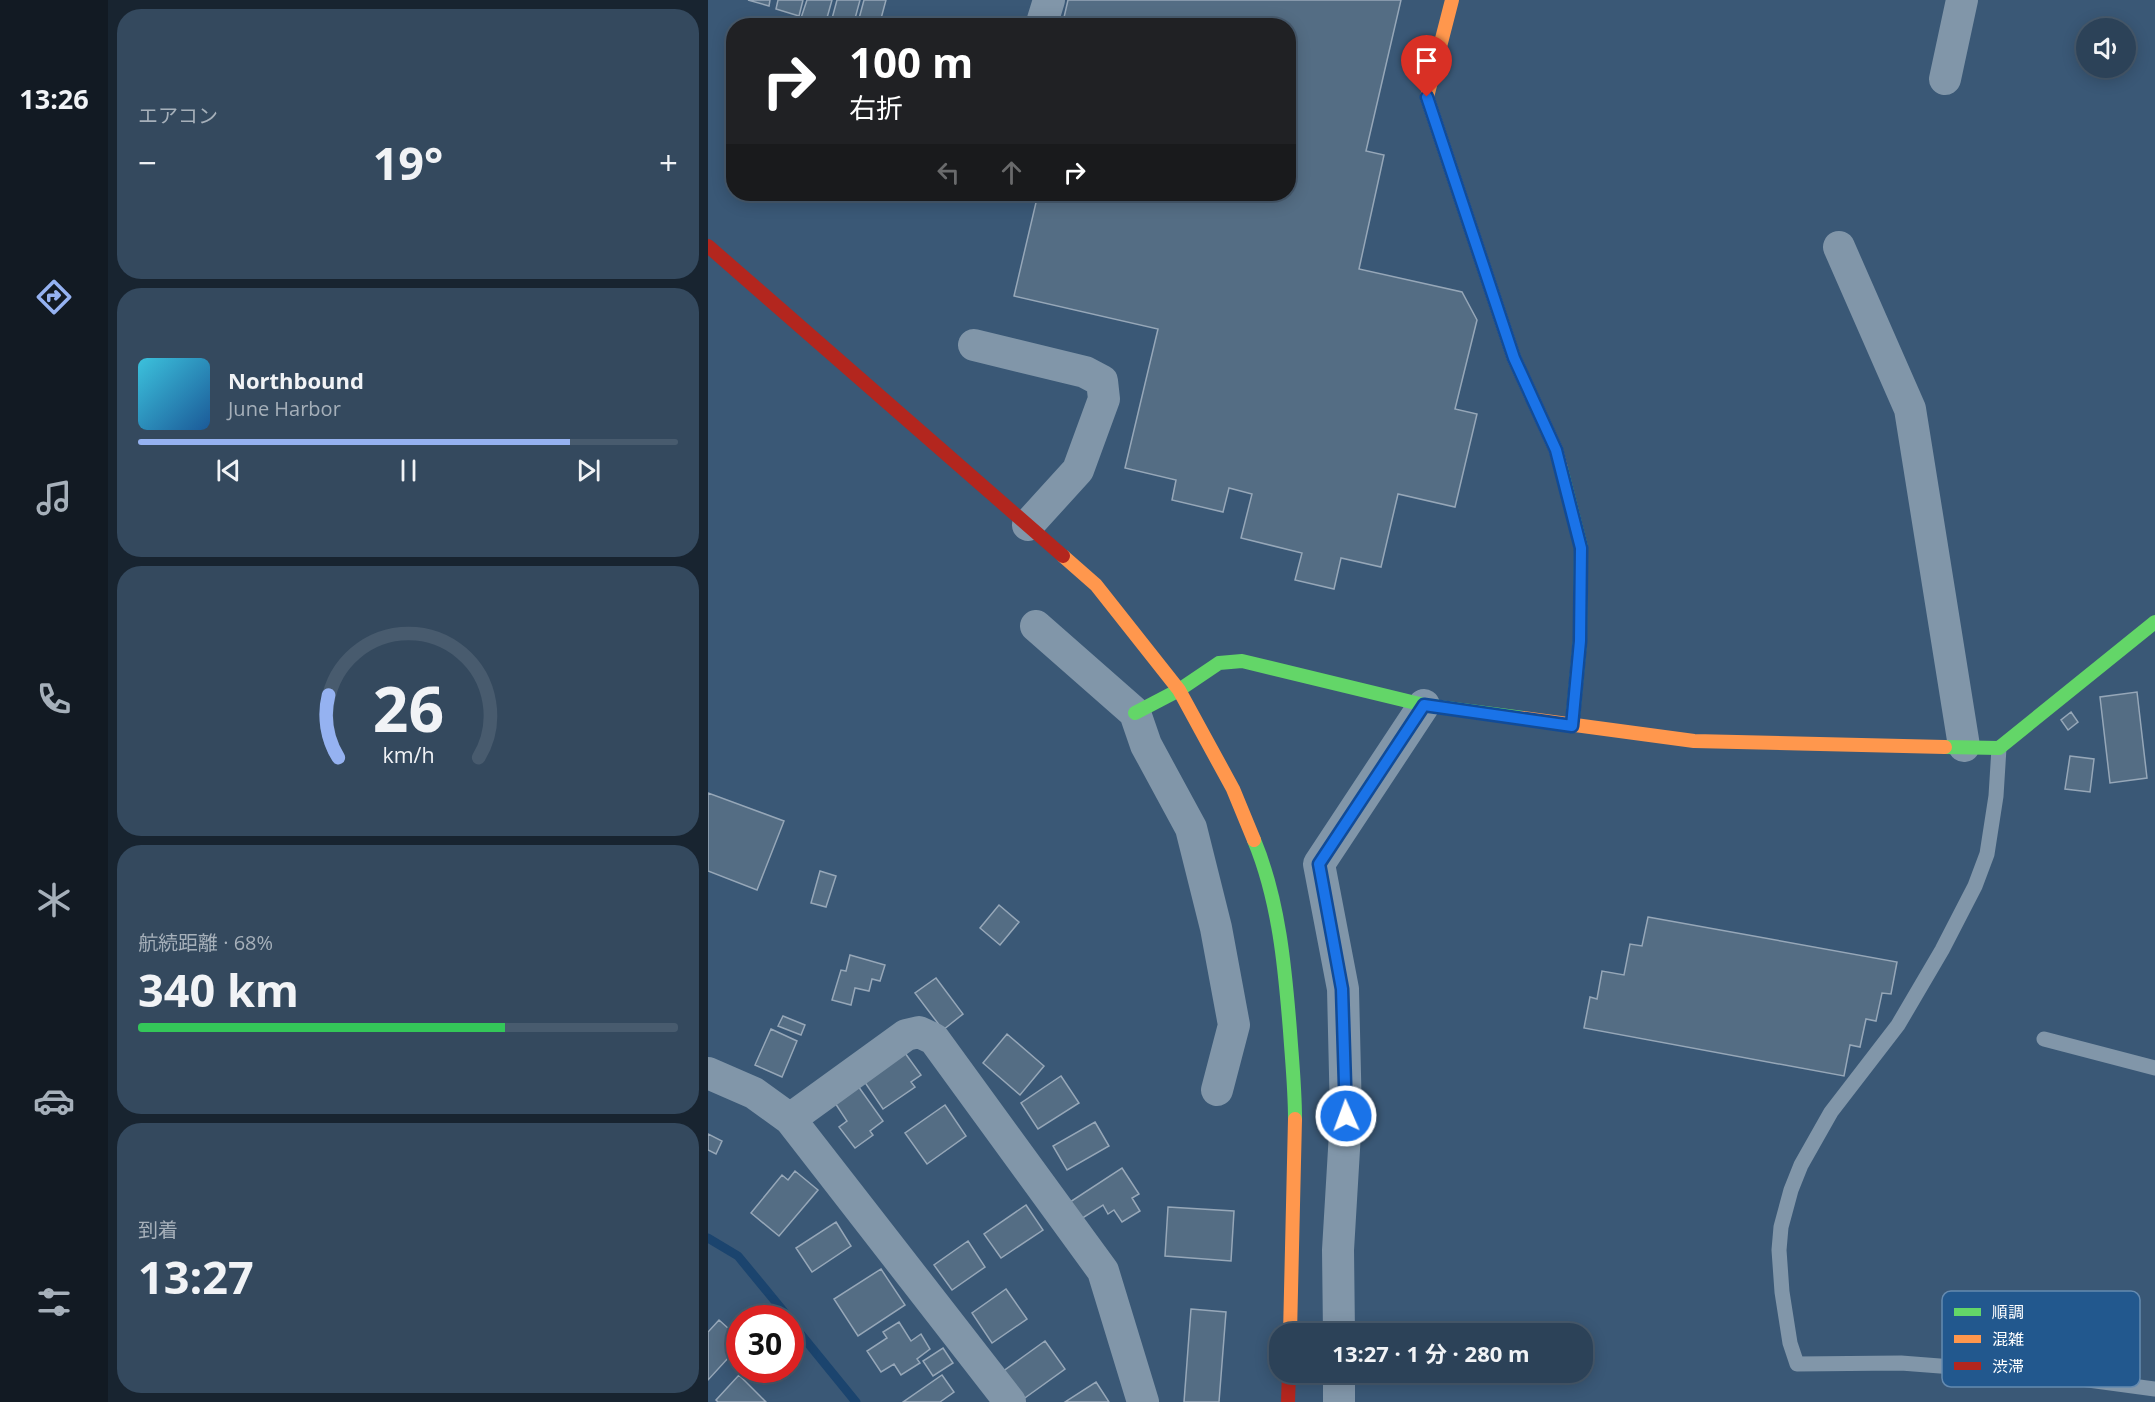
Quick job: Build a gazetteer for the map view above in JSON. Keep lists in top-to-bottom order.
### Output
{
  "legend": ["順調", "混雑", "渋滞"],
  "page": {
    "tabs": "13:26",
    "tile": [
      "エアコン",
      ["航続距離 · 68%", "340 km"],
      ["到着", "13:27"]
    ],
    "turn": ["100 m", "右折"],
    "heat": ["−", "19°", "+"],
    "song": ["Northbound", "June Harbor"],
    "limit": "30",
    "trip": "13:27 · 1 分 · 280 m",
    "gauge": ["26", "km/h"]
  }
}
